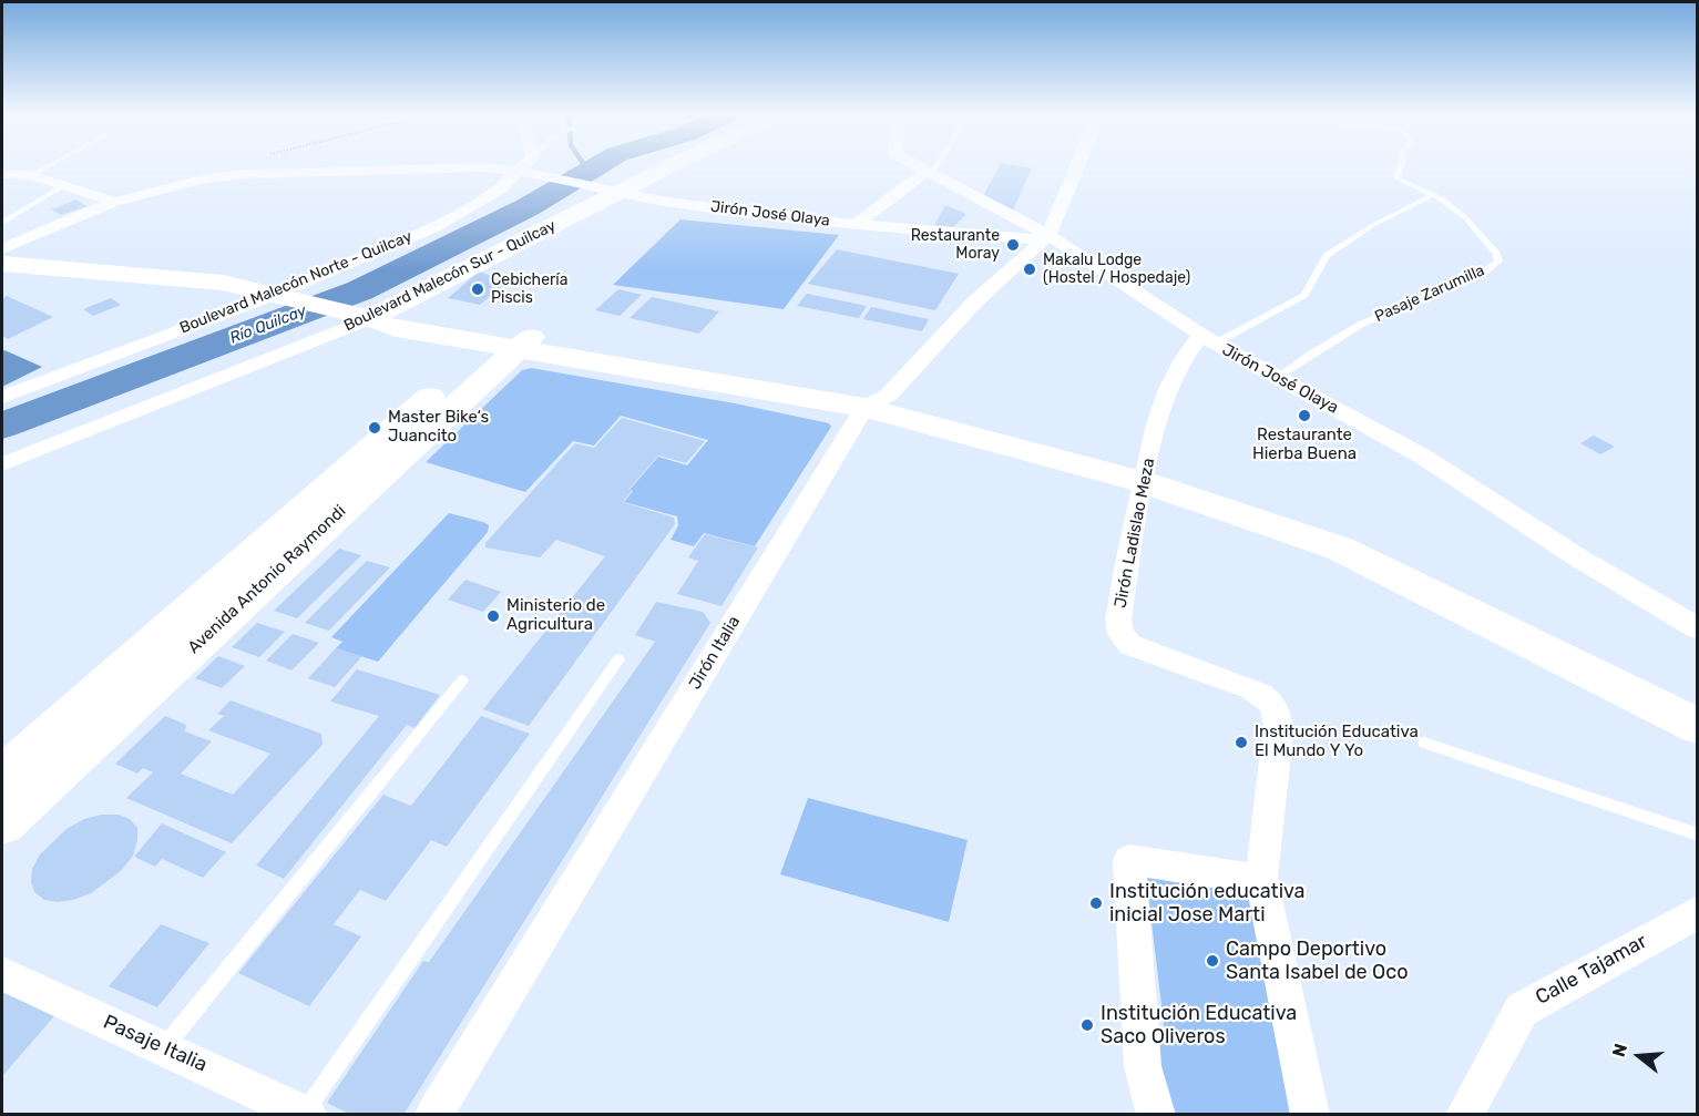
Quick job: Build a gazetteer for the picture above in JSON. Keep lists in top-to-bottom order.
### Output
{
  "streets": {
    "main road": ["Boulevard Malecón Sur - Quilcay", "Avenida Antonio Raymondi"],
    "street": [
      "Jirón José Olaya",
      "Boulevard Malecón Norte - Quilcay",
      "Jirón Ladislao Meza",
      "Jirón Italia",
      "Calle Tajamar",
      "Pasaje Italia"
    ],
    "lane": ["Pasaje Zarumilla"]
  },
  "crossings": [
    ["Jirón José Olaya", "Boulevard Malecón Sur - Quilcay"],
    ["Jirón José Olaya", "Boulevard Malecón Norte - Quilcay"],
    ["Jirón José Olaya", "Pasaje Zarumilla"],
    ["Jirón José Olaya", "Jirón Ladislao Meza"],
    ["Jirón José Olaya", "Jirón Italia"]
  ],
  "water": ["Río Quilcay"],
  "places": [
    "Restaurante Moray",
    "Makalu Lodge (Hostel / Hospedaje)",
    "Cebichería Piscis",
    "Restaurante Hierba Buena",
    "Master Bike‘s Juancito",
    "Ministerio de Agricultura",
    "Institución Educativa El Mundo Y Yo",
    "Institución educativa inicial Jose Marti",
    "Campo Deportivo Santa Isabel de Oco",
    "Institución Educativa Saco Oliveros"
  ],
  "north": "left"
}
